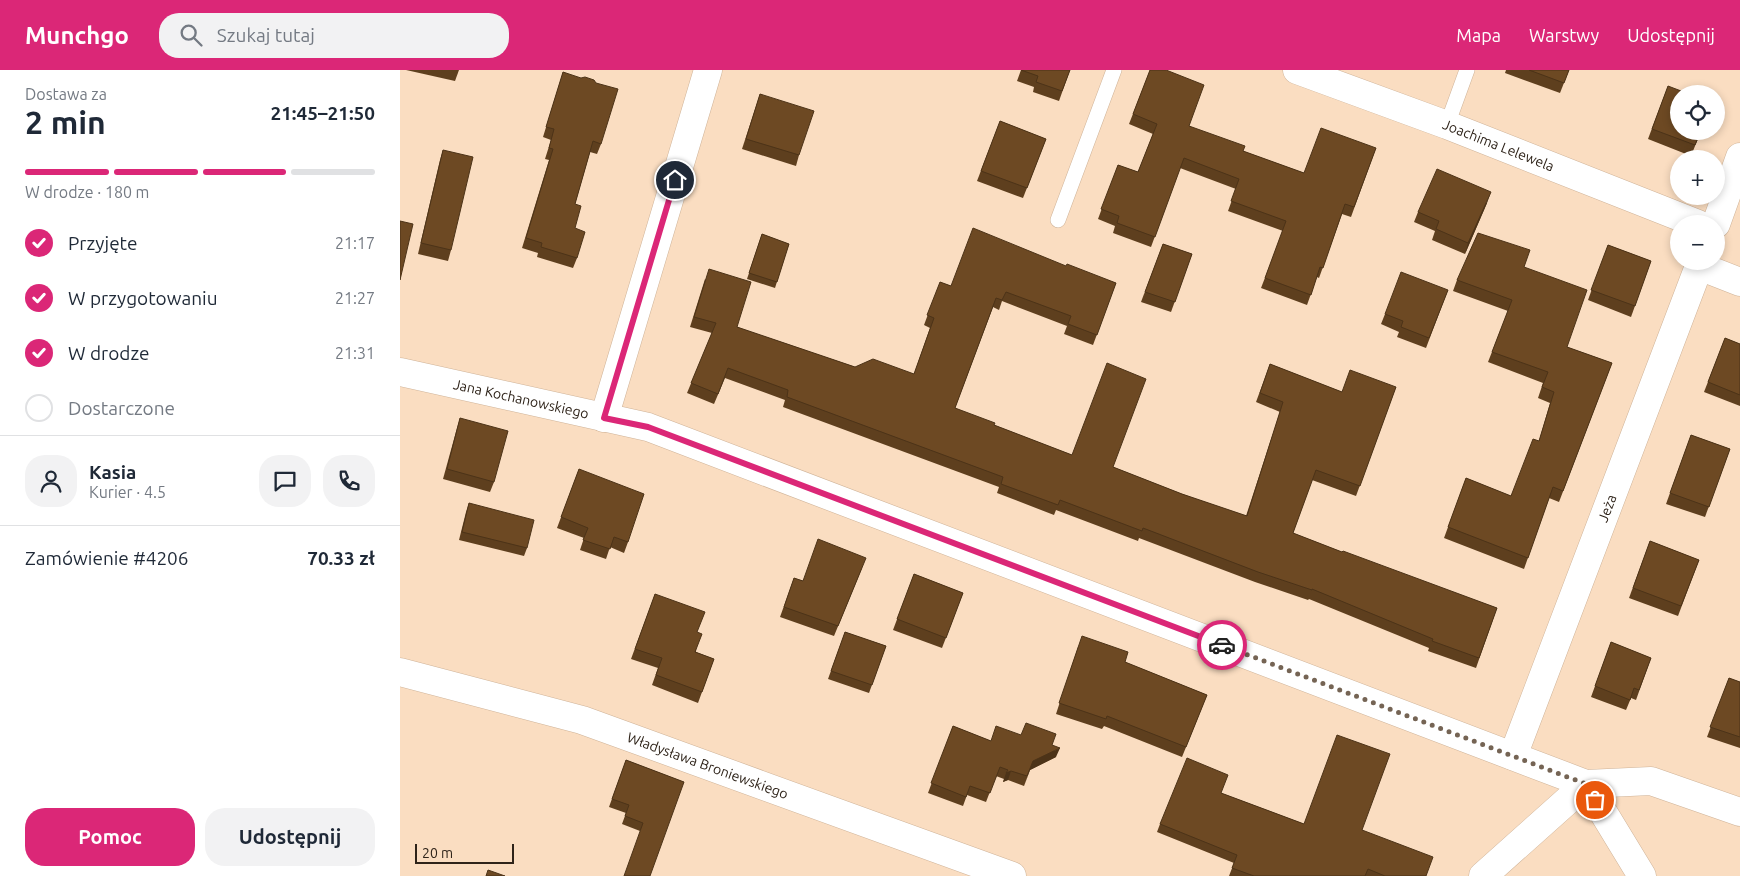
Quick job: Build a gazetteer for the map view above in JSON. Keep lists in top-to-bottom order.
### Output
{
  "streets": {
    "street": [
      "Joachima Lelewela",
      "Jana Kochanowskiego",
      "Jeża",
      "Władysława Broniewskiego"
    ]
  },
  "crossings": [
    ["Jana Kochanowskiego", "Jeża"]
  ],
  "scale_bar": "20 m",
  "page": {
    "header": "Munchgo",
    "search": "Szukaj tutaj",
    "nav": ["Mapa", "Warstwy", "Udostępnij"],
    "heading": ["2 min", "Dostawa za", "21:45–21:50"],
    "panel": [
      "Kasia",
      "Kurier · 4.5",
      "Zamówienie #4206",
      "70.33 zł"
    ],
    "map_buttons": ["+", "−"],
    "bar": "W drodze · 180 m",
    "list": [
      ["Przyjęte", "21:17"],
      ["W przygotowaniu", "21:27"],
      ["W drodze", "21:31"],
      "Dostarczone"
    ],
    "buttons": ["Pomoc", "Udostępnij"],
    "scale": "20 m"
  }
}
